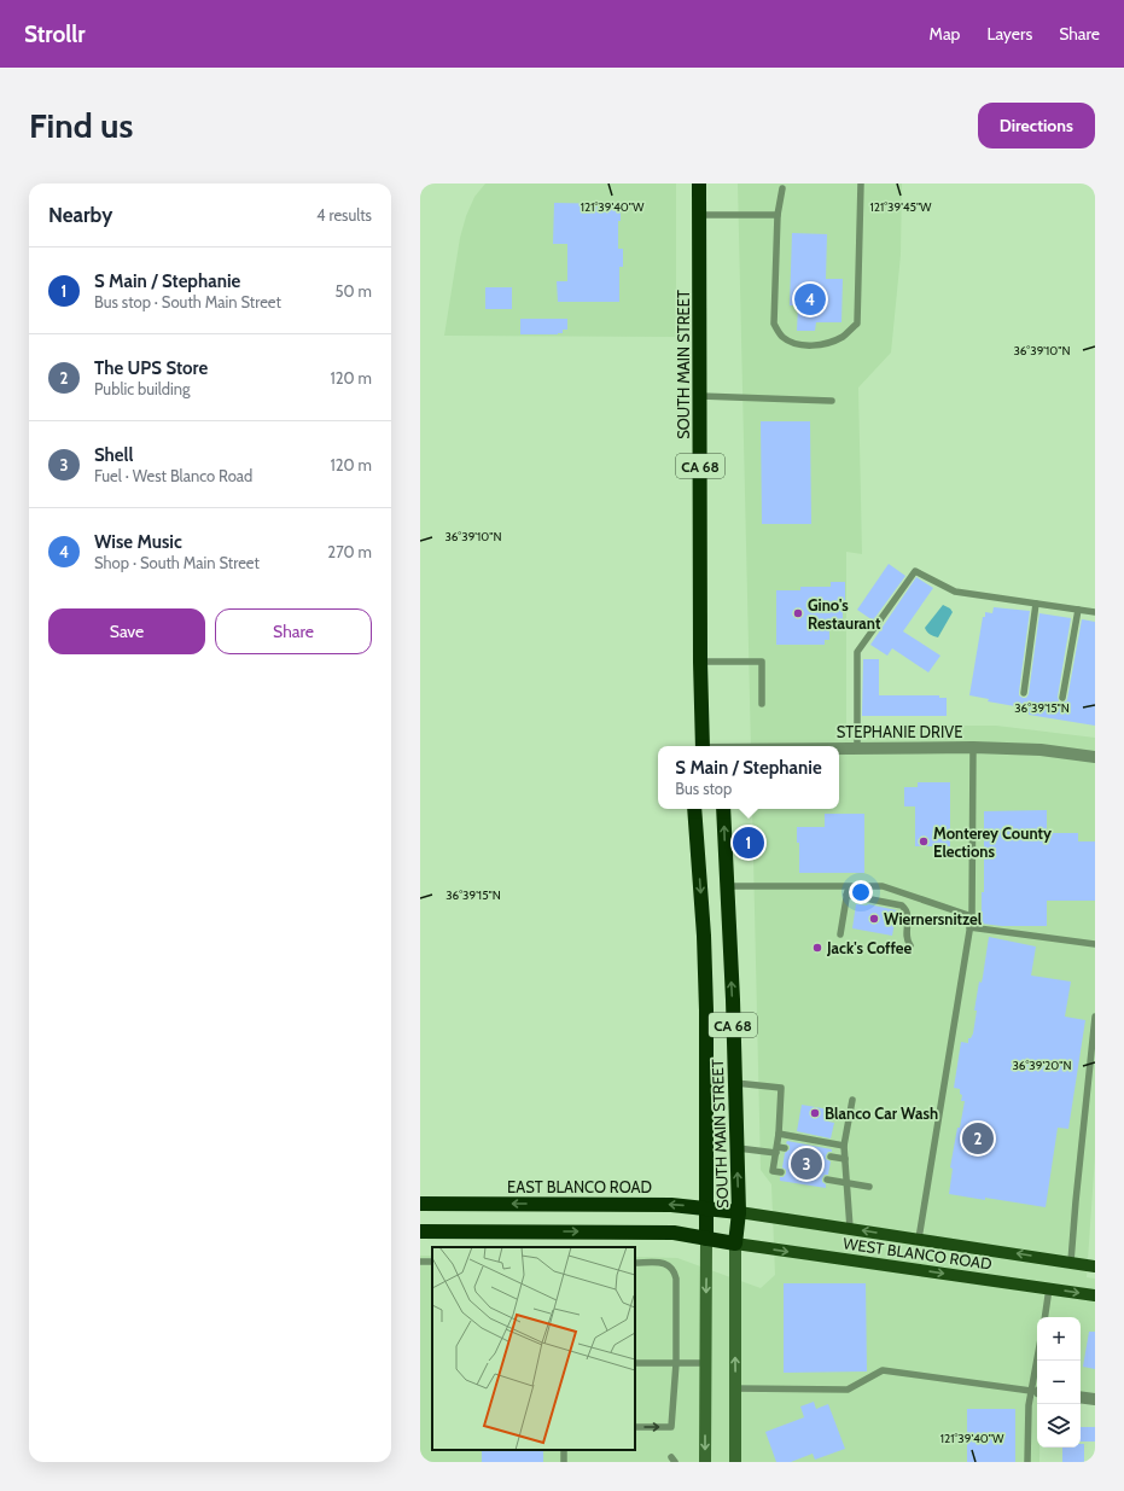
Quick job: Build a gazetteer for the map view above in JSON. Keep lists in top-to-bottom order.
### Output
{
  "streets": {
    "highway": ["SOUTH MAIN STREET", "CA 68", "EAST BLANCO ROAD"],
    "main road": ["WEST BLANCO ROAD"],
    "street": ["STEPHANIE DRIVE"]
  },
  "crossings": [
    ["SOUTH MAIN STREET", "EAST BLANCO ROAD"],
    ["SOUTH MAIN STREET", "WEST BLANCO ROAD"],
    ["EAST BLANCO ROAD", "WEST BLANCO ROAD"]
  ],
  "places": [
    "Gino's Restaurant",
    "Monterey County Elections",
    "Wiernersnitzel",
    "Jack's Coffee",
    "Blanco Car Wash"
  ],
  "page": {
    "header": "Strollr",
    "nav": ["Map", "Layers", "Share"],
    "buttons": [
      "Directions",
      ["Save", "Share"]
    ],
    "title": "Find us",
    "heading": ["Nearby", "4 results"],
    "list": [
      {
        "mark": "1",
        "name": "S Main / Stephanie",
        "note": "Bus stop · South Main Street",
        "value": "50 m"
      },
      {
        "mark": "2",
        "name": "The UPS Store",
        "note": "Public building",
        "value": "120 m"
      },
      {
        "mark": "3",
        "name": "Shell",
        "note": "Fuel · West Blanco Road",
        "value": "120 m"
      },
      {
        "mark": "4",
        "name": "Wise Music",
        "note": "Shop · South Main Street",
        "value": "270 m"
      }
    ],
    "pins": [
      "4",
      "1",
      "2",
      "3"
    ],
    "popup": ["S Main / Stephanie", "Bus stop"],
    "map_buttons": ["+", "−"]
  },
  "coordinates": [
    "121°39'40\"W",
    "121°39'45\"W",
    "36°39'10\"N",
    "36°39'15\"N",
    "36°39'20\"N"
  ]
}
